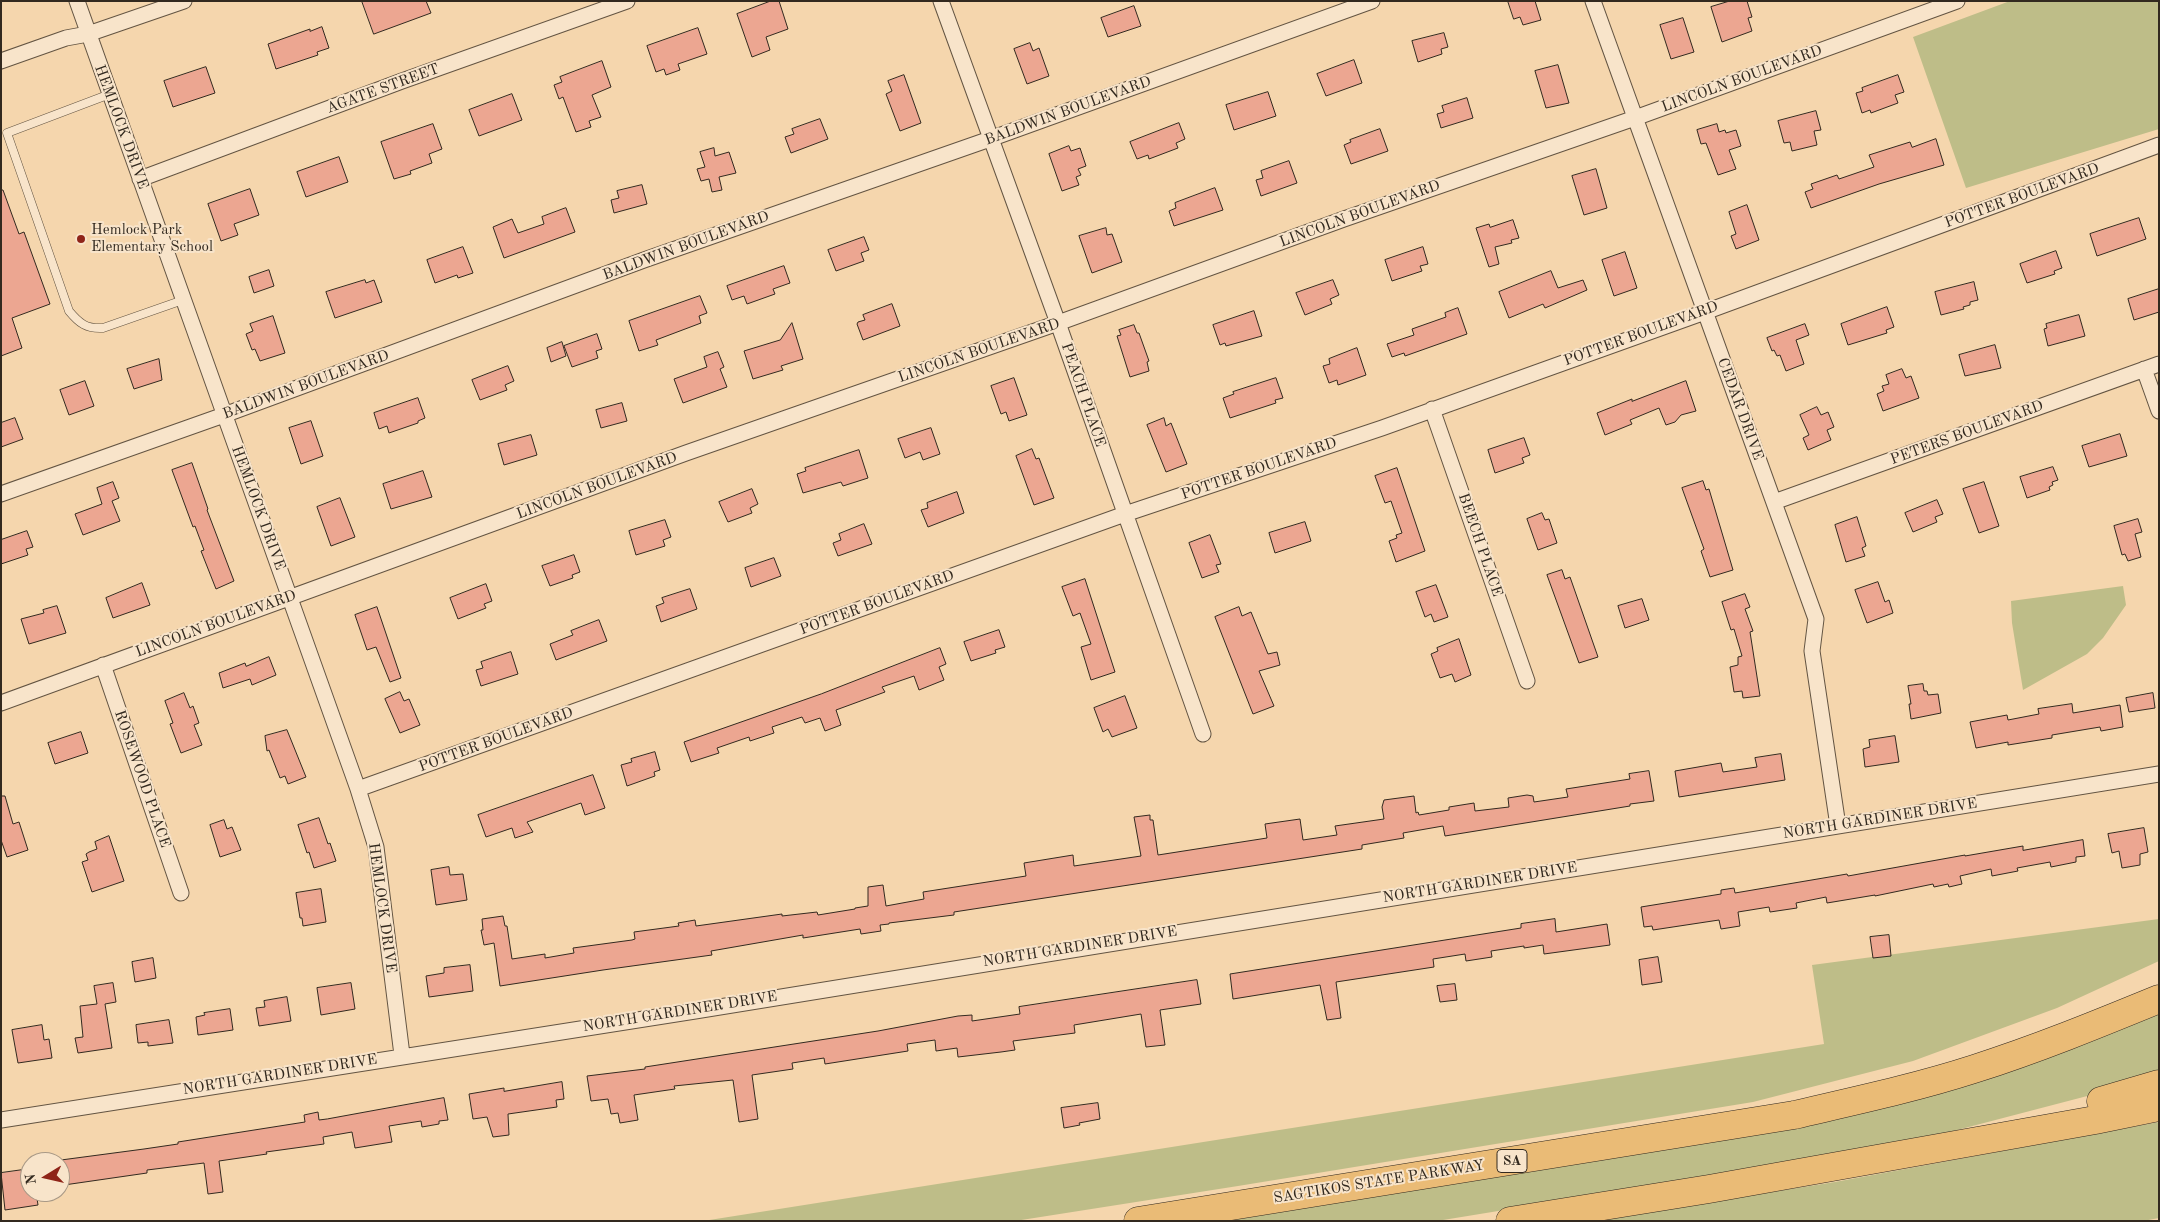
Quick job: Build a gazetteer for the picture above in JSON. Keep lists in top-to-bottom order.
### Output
{
  "streets": {
    "highway": ["SA", "SAGTIKOS STATE PARKWAY"],
    "street": [
      "LINCOLN BOULEVARD",
      "AGATE STREET",
      "BALDWIN BOULEVARD",
      "HEMLOCK DRIVE",
      "POTTER BOULEVARD",
      "PEACH PLACE",
      "CEDAR DRIVE",
      "PETERS BOULEVARD",
      "BEECH PLACE",
      "ROSEWOOD PLACE",
      "NORTH GARDINER DRIVE"
    ]
  },
  "crossings": [
    ["LINCOLN BOULEVARD", "HEMLOCK DRIVE"],
    ["LINCOLN BOULEVARD", "PEACH PLACE"],
    ["LINCOLN BOULEVARD", "CEDAR DRIVE"],
    ["LINCOLN BOULEVARD", "ROSEWOOD PLACE"],
    ["AGATE STREET", "HEMLOCK DRIVE"],
    ["BALDWIN BOULEVARD", "HEMLOCK DRIVE"],
    ["BALDWIN BOULEVARD", "PEACH PLACE"],
    ["HEMLOCK DRIVE", "POTTER BOULEVARD"],
    ["HEMLOCK DRIVE", "NORTH GARDINER DRIVE"],
    ["POTTER BOULEVARD", "PEACH PLACE"],
    ["POTTER BOULEVARD", "CEDAR DRIVE"],
    ["POTTER BOULEVARD", "BEECH PLACE"],
    ["CEDAR DRIVE", "PETERS BOULEVARD"],
    ["CEDAR DRIVE", "NORTH GARDINER DRIVE"]
  ],
  "places": ["Hemlock Park Elementary School"],
  "north": "left"
}
